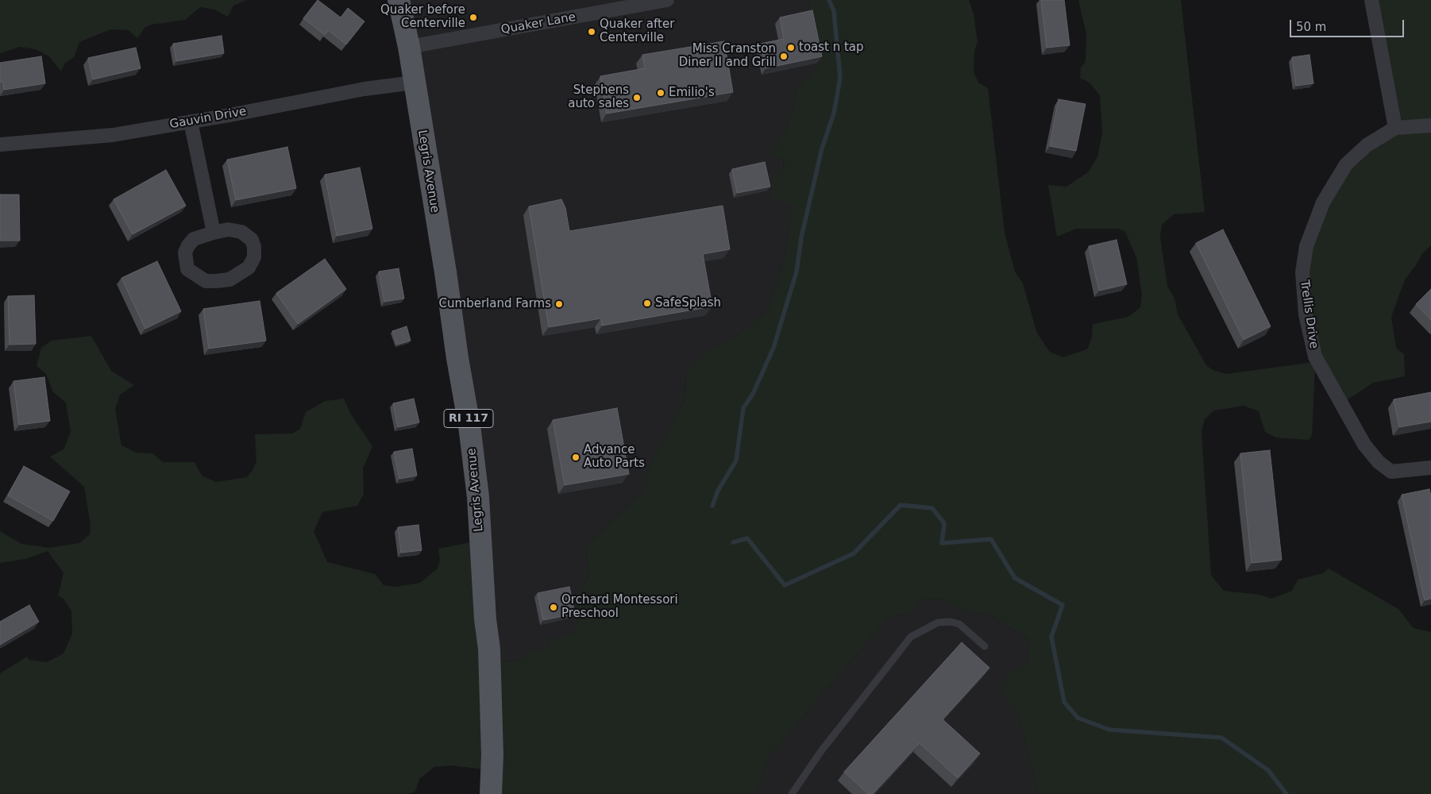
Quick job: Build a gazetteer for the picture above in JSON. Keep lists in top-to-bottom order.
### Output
{
  "streets": {
    "main road": ["Legris Avenue", "RI 117"],
    "street": ["Quaker Lane", "Gauvin Drive", "Trellis Drive"]
  },
  "crossings": [
    ["Quaker Lane", "Legris Avenue"],
    ["Quaker Lane", "RI 117"],
    ["Gauvin Drive", "Legris Avenue"],
    ["Legris Avenue", "RI 117"]
  ],
  "places": [
    "Quaker before Centerville",
    "Quaker after Centerville",
    "toast n tap",
    "Miss Cranston Diner II and Grill",
    "Emilio's",
    "Stephens auto sales",
    "SafeSplash",
    "Cumberland Farms",
    "Advance Auto Parts",
    "Orchard Montessori Preschool"
  ],
  "scale_bar": "50 m"
}
